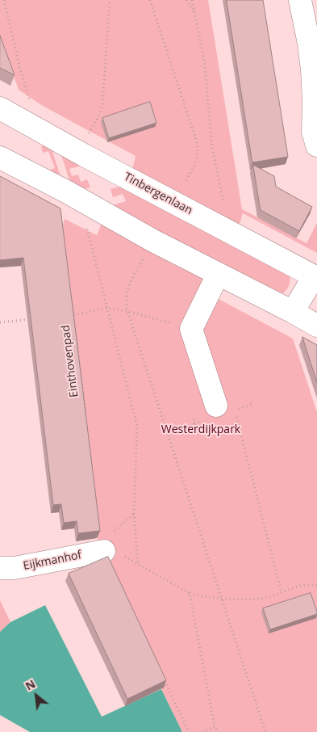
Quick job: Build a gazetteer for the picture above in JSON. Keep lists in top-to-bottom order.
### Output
{
  "streets": {
    "street": ["Tinbergenlaan", "Eijkmanhof"],
    "path": ["Einthovenpad"]
  },
  "parks": ["Westerdijkpark"],
  "north": "top left"
}
